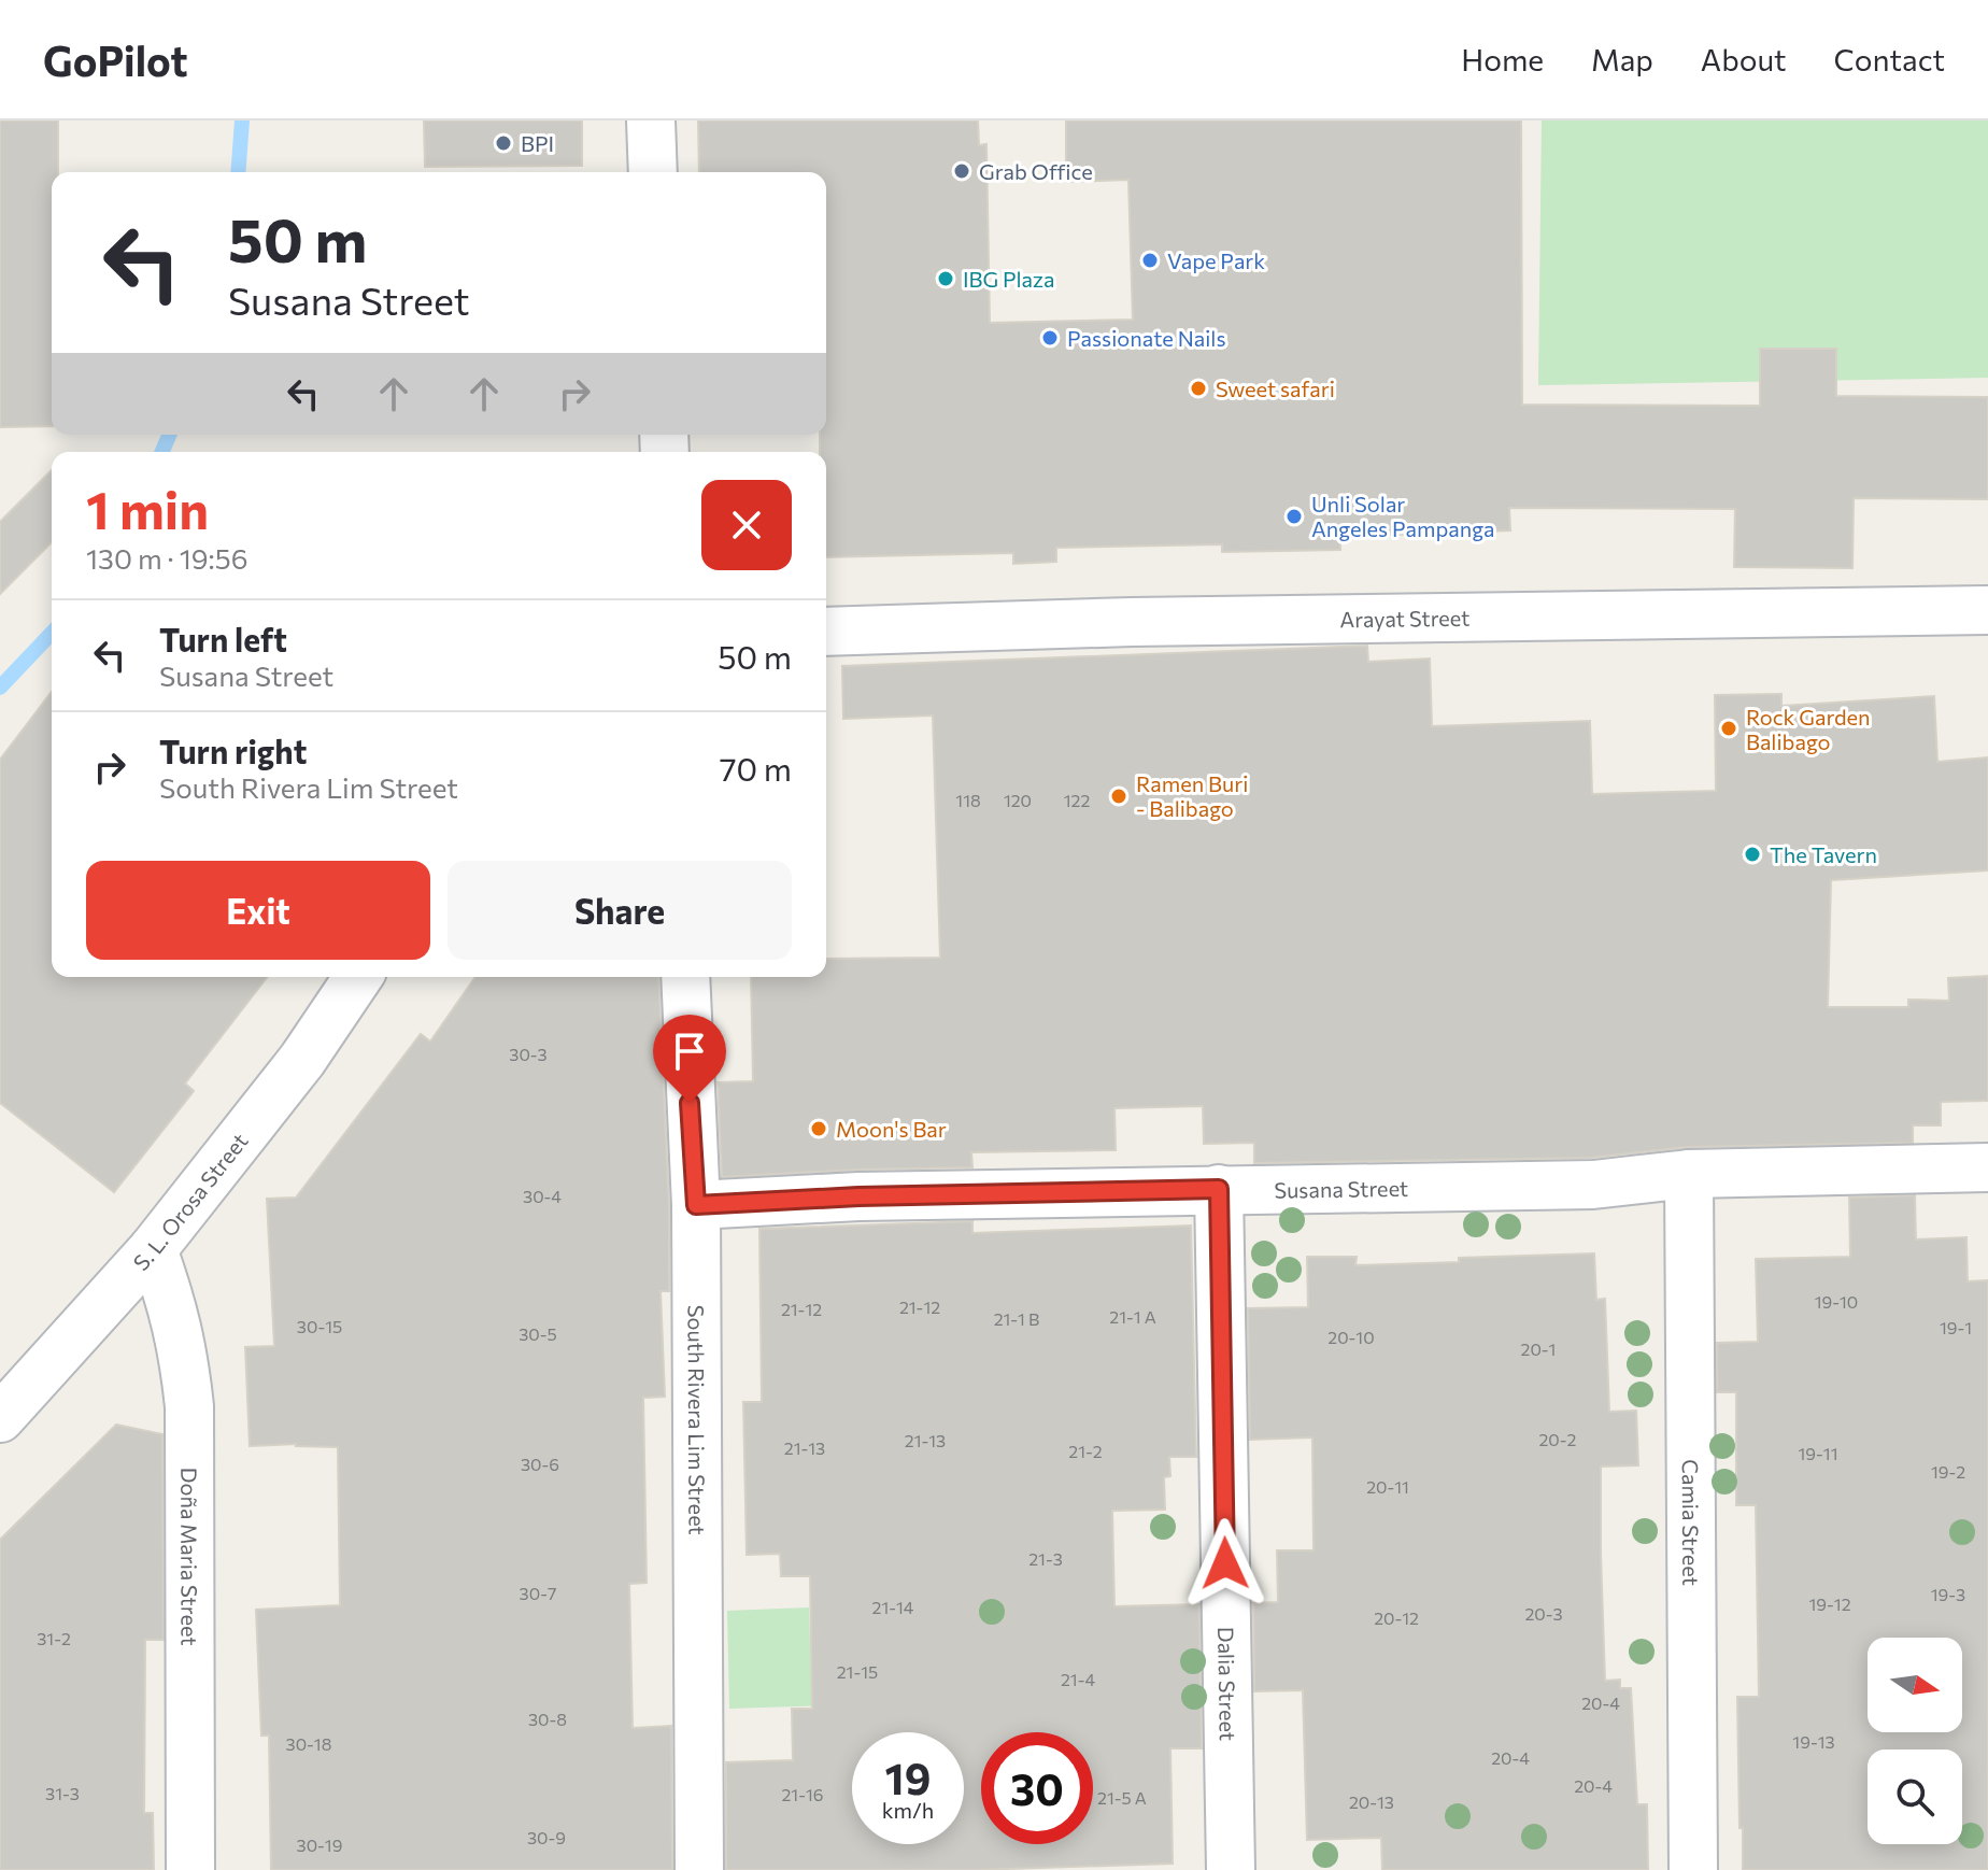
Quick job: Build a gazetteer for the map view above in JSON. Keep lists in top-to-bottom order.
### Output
{
  "streets": {
    "street": [
      "Arayat Street",
      "Susana Street",
      "S. L. Orosa Street",
      "South Rivera Lim Street",
      "Camia Street",
      "Doña Maria Street",
      "Dalia Street"
    ]
  },
  "crossings": [
    ["Susana Street", "South Rivera Lim Street"],
    ["Susana Street", "Camia Street"],
    ["Susana Street", "Dalia Street"],
    ["S. L. Orosa Street", "Doña Maria Street"]
  ],
  "places": [
    "BPI",
    "Grab Office",
    "Vape Park",
    "IBG Plaza",
    "Passionate Nails",
    "Sweet safari",
    "Unli Solar Angeles Pampanga",
    "Rock Garden Balibago",
    "Ramen Buri - Balibago",
    "The Tavern",
    "Moon's Bar"
  ],
  "house_numbers": [
    "118",
    "120",
    "122",
    "30-3",
    "30-4",
    "19-10",
    "21-12",
    "21-12",
    "21-1 A",
    "21-1 B",
    "30-15",
    "19-1",
    "30-5",
    "20-10",
    "20-1",
    "20-2",
    "21-13",
    "21-13",
    "21-2",
    "19-11",
    "30-6",
    "19-2",
    "20-11",
    "21-3",
    "30-7",
    "19-3",
    "19-12",
    "21-14",
    "20-3",
    "20-12",
    "31-2",
    "21-15",
    "21-4",
    "20-4",
    "30-8",
    "19-13",
    "30-18",
    "20-4",
    "20-4",
    "31-3",
    "21-16",
    "21-5 A",
    "20-13",
    "30-9",
    "30-19"
  ],
  "north": "right",
  "page": {
    "header": "GoPilot",
    "nav": [
      "Home",
      "Map",
      "About",
      "Contact"
    ],
    "turn": ["50 m", "Susana Street"],
    "heading": ["1 min", "130 m · 19:56"],
    "list": [
      {
        "name": "Turn left",
        "note": "Susana Street",
        "value": "50 m"
      },
      {
        "name": "Turn right",
        "note": "South Rivera Lim Street",
        "value": "70 m"
      }
    ],
    "buttons": ["Exit", "Share"],
    "speed": "19 km/h",
    "limit": "30"
  }
}
